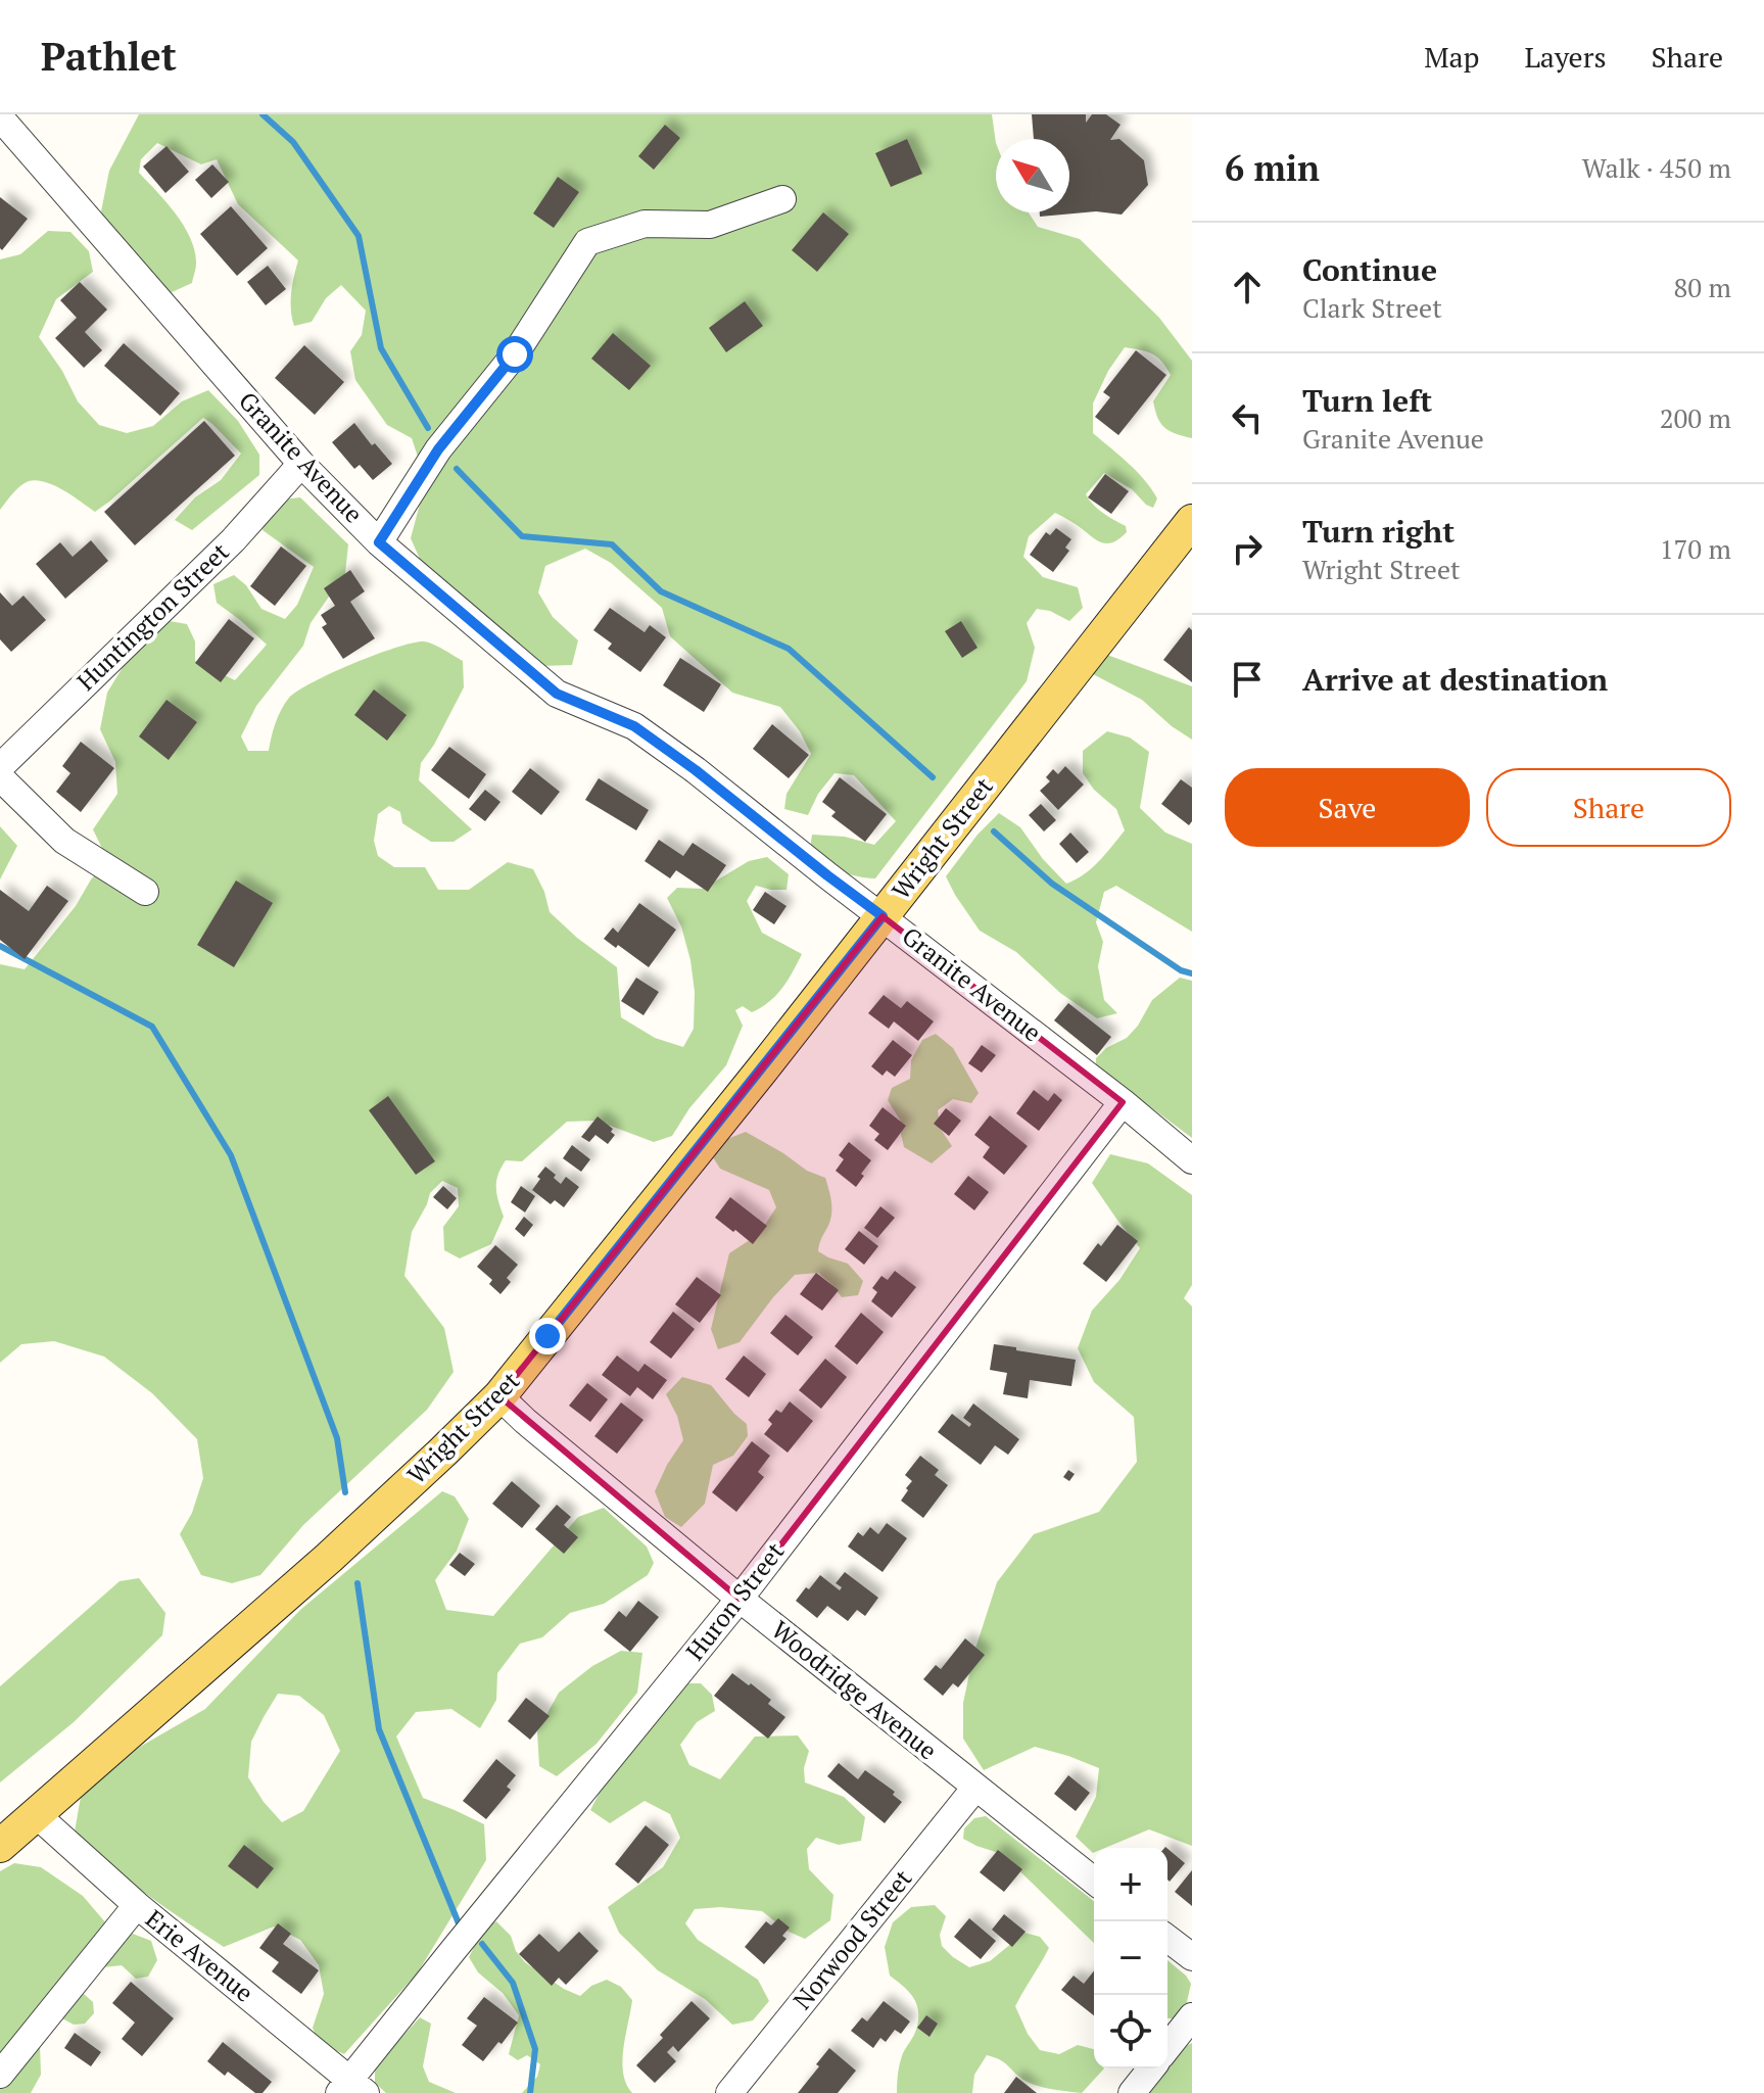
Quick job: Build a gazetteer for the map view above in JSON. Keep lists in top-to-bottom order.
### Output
{
  "streets": {
    "main road": ["Wright Street"],
    "street": [
      "Granite Avenue",
      "Huntington Street",
      "Huron Street",
      "Woodridge Avenue",
      "Norwood Street",
      "Erie Avenue"
    ]
  },
  "crossings": [
    ["Granite Avenue", "Huntington Street"],
    ["Granite Avenue", "Wright Street"],
    ["Granite Avenue", "Huron Street"],
    ["Wright Street", "Woodridge Avenue"],
    ["Wright Street", "Erie Avenue"],
    ["Huron Street", "Woodridge Avenue"],
    ["Huron Street", "Erie Avenue"],
    ["Woodridge Avenue", "Norwood Street"]
  ],
  "north": "top left",
  "page": {
    "header": "Pathlet",
    "nav": ["Map", "Layers", "Share"],
    "heading": ["6 min", "Walk · 450 m"],
    "list": [
      ["Continue", "Clark Street", "80 m"],
      ["Turn left", "Granite Avenue", "200 m"],
      ["Turn right", "Wright Street", "170 m"],
      "Arrive at destination"
    ],
    "buttons": ["Save", "Share"],
    "map_buttons": ["+", "−"]
  }
}
